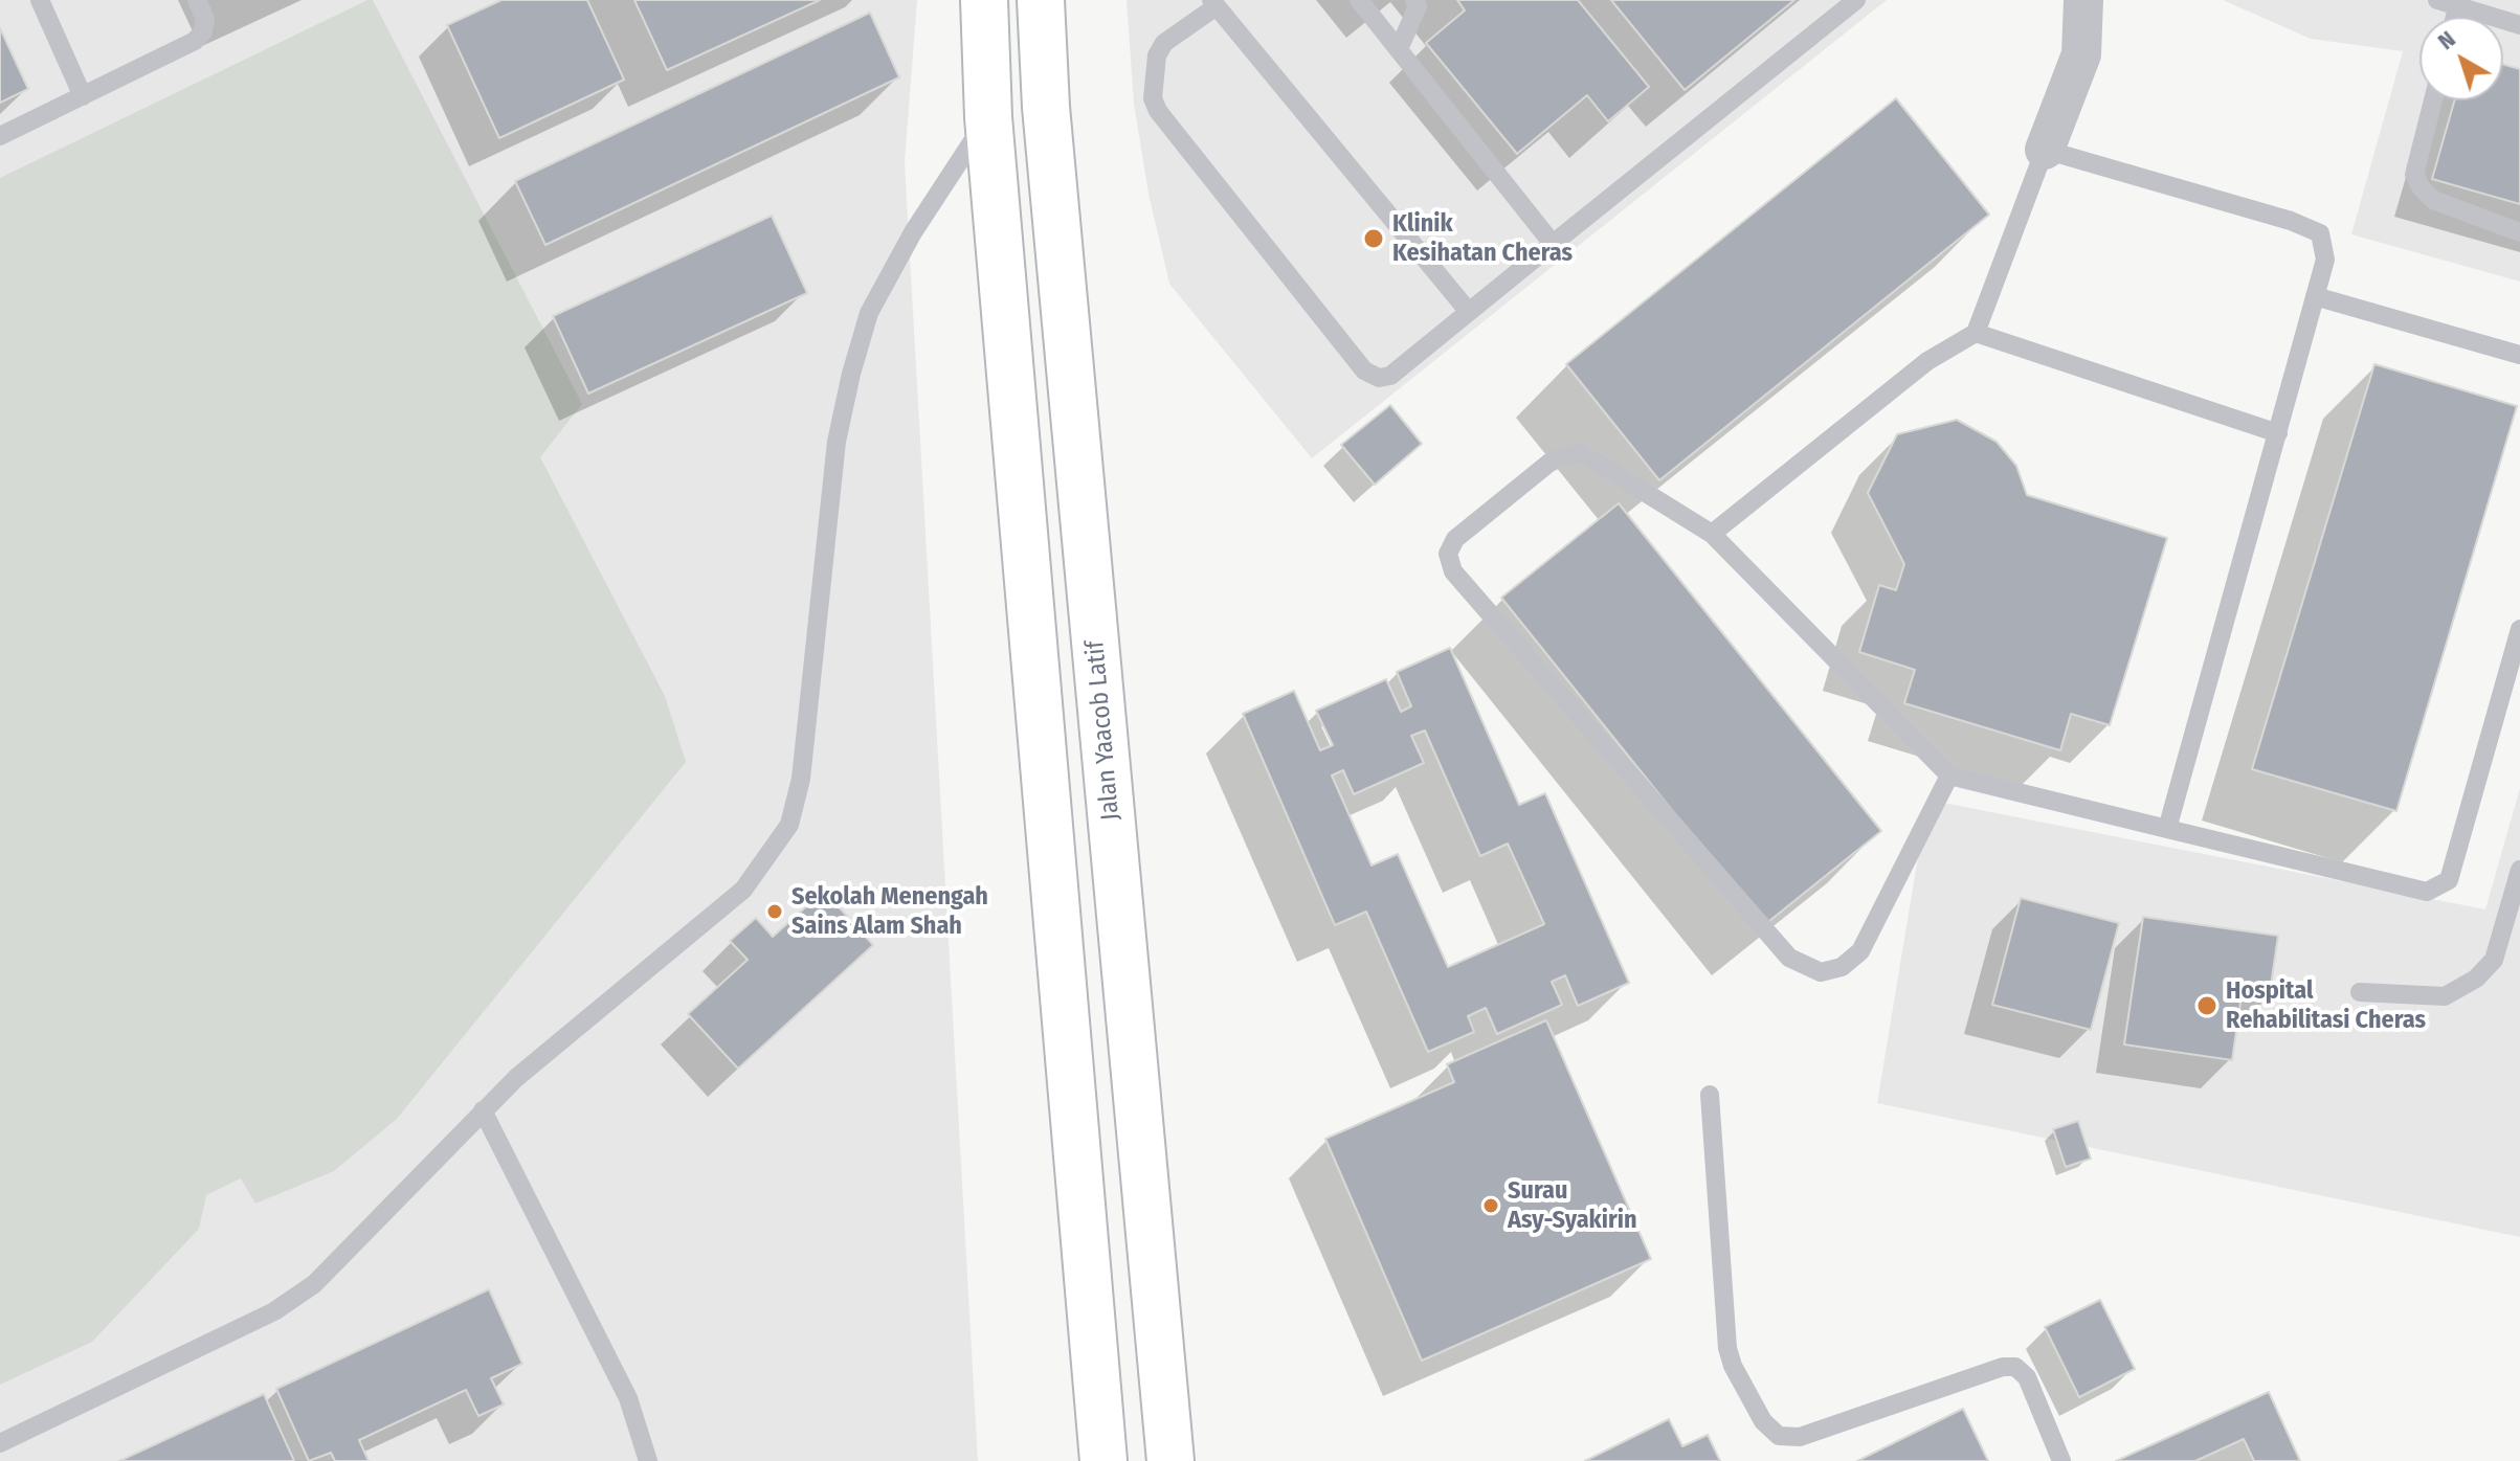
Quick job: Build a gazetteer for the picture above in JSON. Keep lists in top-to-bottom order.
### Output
{
  "streets": {
    "main road": ["Jalan Yaacob Latif"]
  },
  "places": [
    "Klinik Kesihatan Cheras",
    "Sekolah Menengah Sains Alam Shah",
    "Hospital Rehabilitasi Cheras",
    "Surau Asy-Syakirin"
  ],
  "north": "top left"
}
